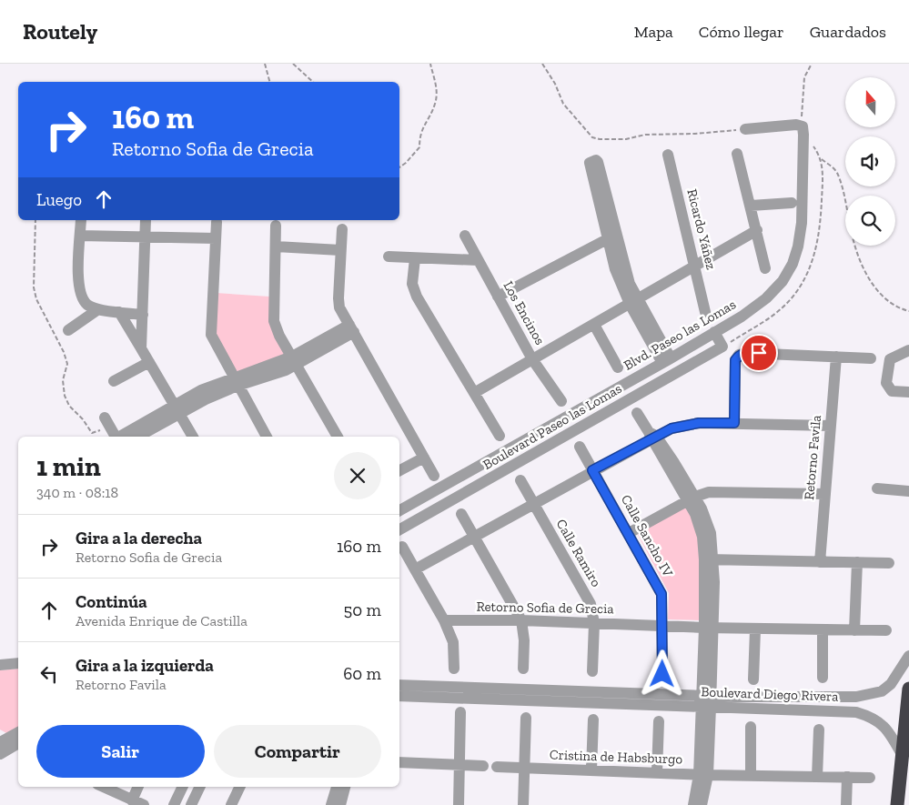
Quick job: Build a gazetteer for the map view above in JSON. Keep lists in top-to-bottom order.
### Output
{
  "streets": {
    "street": [
      "Ricardo Yáñez",
      "Los Encinos",
      "Blvd. Paseo las Lomas",
      "Boulevard Paseo las Lomas",
      "Retorno Favila",
      "Calle Sancho IV",
      "Calle Ramiro",
      "Retorno Sofia de Grecia",
      "Boulevard Diego Rivera",
      "Cristina de Habsburgo"
    ]
  },
  "crossings": [
    ["Blvd. Paseo las Lomas", "Boulevard Paseo las Lomas"],
    ["Calle Sancho IV", "Retorno Sofia de Grecia"],
    ["Calle Ramiro", "Retorno Sofia de Grecia"]
  ],
  "north": "top",
  "page": {
    "header": "Routely",
    "nav": ["Mapa", "Cómo llegar", "Guardados"],
    "turn": ["160 m", "Retorno Sofia de Grecia"],
    "then": "Luego",
    "heading": ["1 min", "340 m · 08:18"],
    "list": [
      {
        "name": "Gira a la derecha",
        "note": "Retorno Sofia de Grecia",
        "value": "160 m"
      },
      {
        "name": "Continúa",
        "note": "Avenida Enrique de Castilla",
        "value": "50 m"
      },
      {
        "name": "Gira a la izquierda",
        "note": "Retorno Favila",
        "value": "60 m"
      }
    ],
    "buttons": ["Salir", "Compartir"]
  }
}
